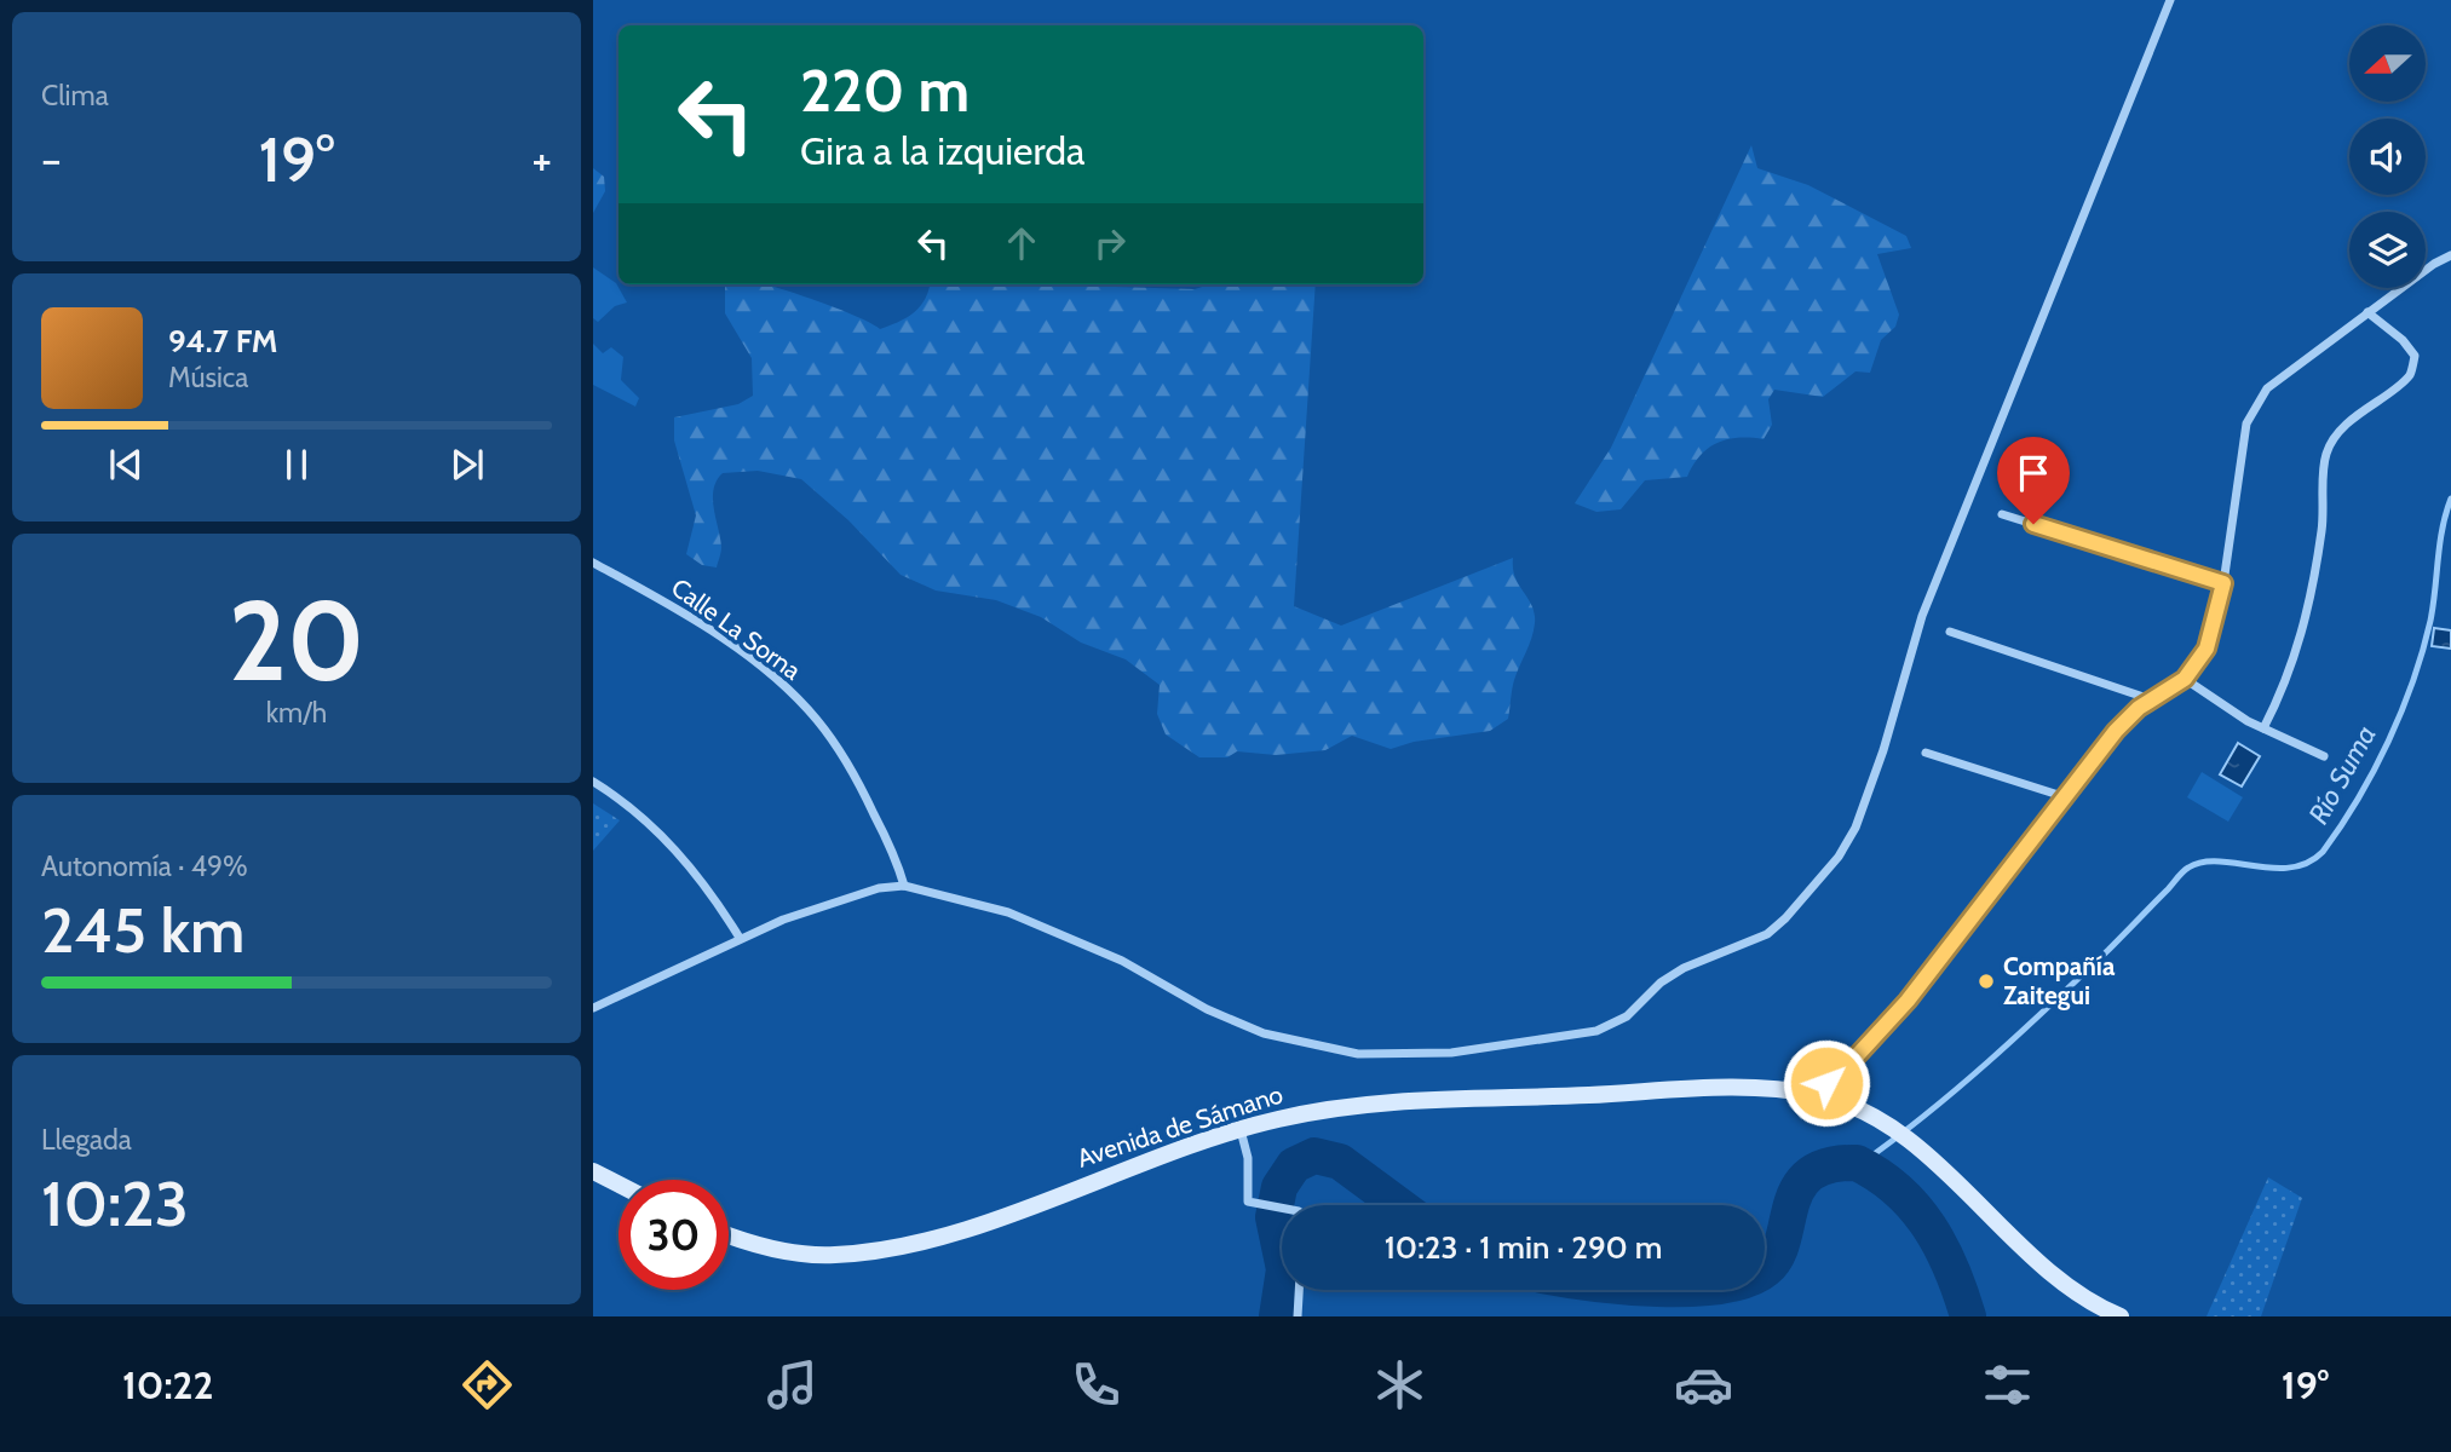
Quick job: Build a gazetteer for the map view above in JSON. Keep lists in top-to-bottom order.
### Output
{
  "streets": {
    "street": ["Calle La Sorna", "Avenida de Sámano"]
  },
  "water": ["Río Suma"],
  "places": ["Compañía Zaitegui"],
  "north": "left",
  "page": {
    "tile": [
      "Clima",
      ["20", "km/h"],
      ["Autonomía · 49%", "245 km"],
      ["Llegada", "10:23"]
    ],
    "turn": ["220 m", "Gira a la izquierda"],
    "heat": ["−", "19°", "+"],
    "song": ["94.7 FM", "Música"],
    "limit": "30",
    "trip": "10:23 · 1 min · 290 m",
    "tabs": ["10:22", "19°"]
  }
}
